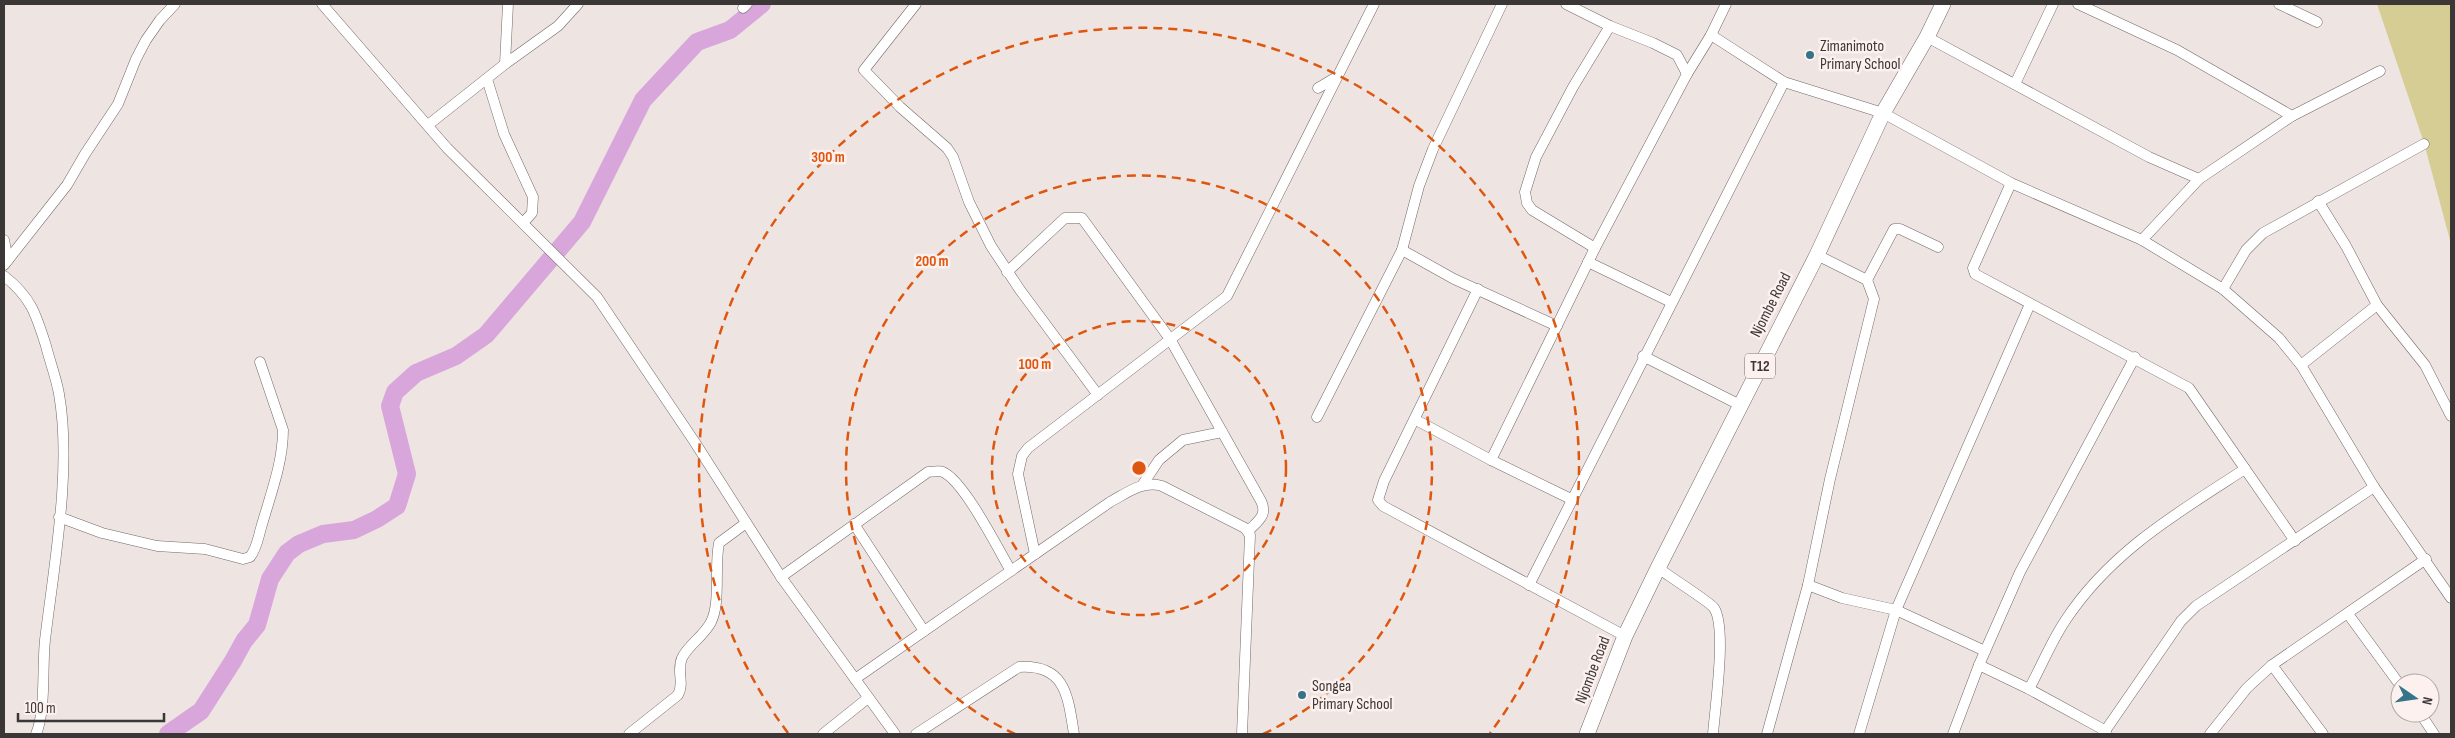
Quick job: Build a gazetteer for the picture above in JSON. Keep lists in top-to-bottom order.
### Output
{
  "streets": {
    "highway": ["Njombe Road", "T12"]
  },
  "places": ["Zimanimoto Primary School", "Songea Primary School"],
  "scale_bar": "100 m",
  "north": "right",
  "rings": ["300 m", "200 m", "100 m"]
}
